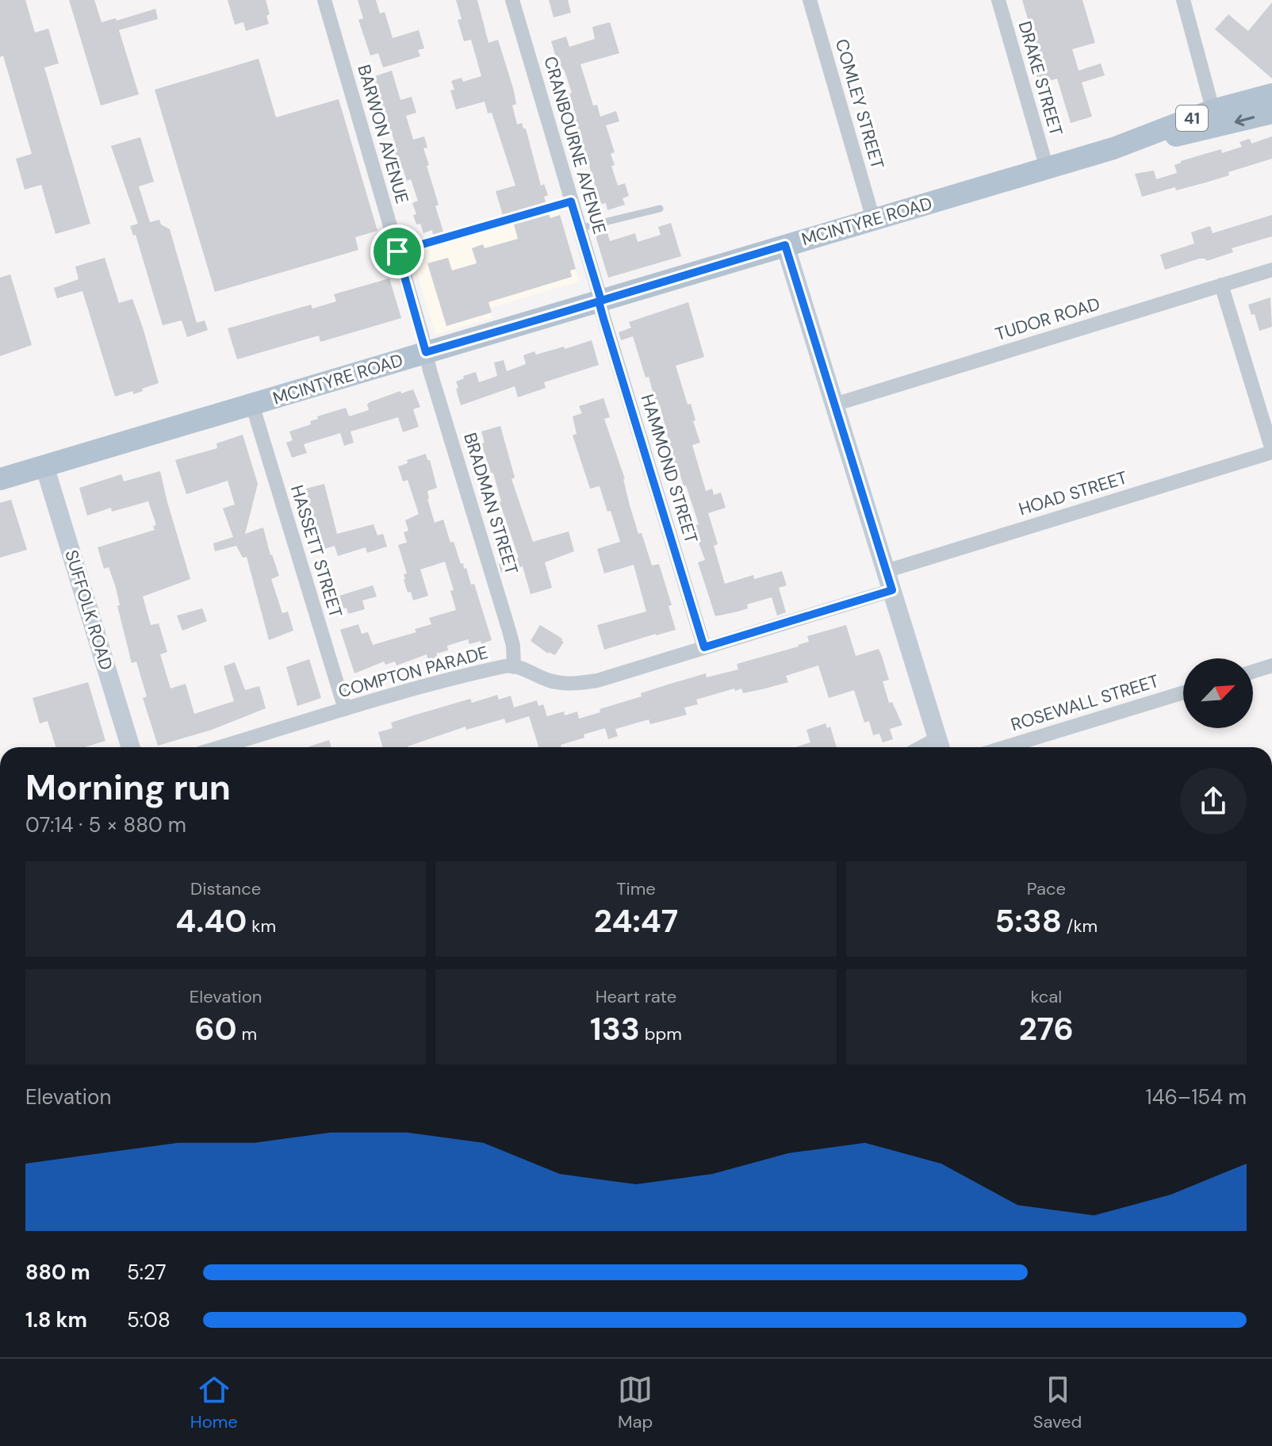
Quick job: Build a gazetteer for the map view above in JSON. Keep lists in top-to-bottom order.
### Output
{
  "streets": {
    "main road": ["41", "MCINTYRE ROAD"],
    "street": [
      "DRAKE STREET",
      "COMLEY STREET",
      "BARWON AVENUE",
      "CRANBOURNE AVENUE",
      "TUDOR ROAD",
      "HAMMOND STREET",
      "HOAD STREET",
      "BRADMAN STREET",
      "HASSETT STREET",
      "SUFFOLK ROAD",
      "COMPTON PARADE",
      "ROSEWALL STREET"
    ]
  },
  "crossings": [
    ["DRAKE STREET", "MCINTYRE ROAD"],
    ["COMLEY STREET", "MCINTYRE ROAD"],
    ["BARWON AVENUE", "MCINTYRE ROAD"],
    ["BARWON AVENUE", "BRADMAN STREET"],
    ["CRANBOURNE AVENUE", "MCINTYRE ROAD"],
    ["CRANBOURNE AVENUE", "HAMMOND STREET"],
    ["MCINTYRE ROAD", "HAMMOND STREET"],
    ["MCINTYRE ROAD", "BRADMAN STREET"],
    ["MCINTYRE ROAD", "HASSETT STREET"],
    ["MCINTYRE ROAD", "SUFFOLK ROAD"],
    ["HAMMOND STREET", "COMPTON PARADE"],
    ["BRADMAN STREET", "COMPTON PARADE"],
    ["HASSETT STREET", "COMPTON PARADE"]
  ],
  "north": "top right",
  "page": {
    "heading": ["Morning run", "07:14 · 5 × 880 m"],
    "stats": [
      ["Distance", "4.40 km"],
      ["Time", "24:47"],
      ["Pace", "5:38 /km"],
      ["Elevation", "60 m"],
      ["Heart rate", "133 bpm"],
      ["kcal", "276"]
    ],
    "chart": ["Elevation", "146–154 m"],
    "list": [
      {
        "name": "880 m",
        "note": "5:27"
      },
      {
        "name": "1.8 km",
        "note": "5:08"
      }
    ],
    "tabs": ["Home", "Map", "Saved"]
  }
}
